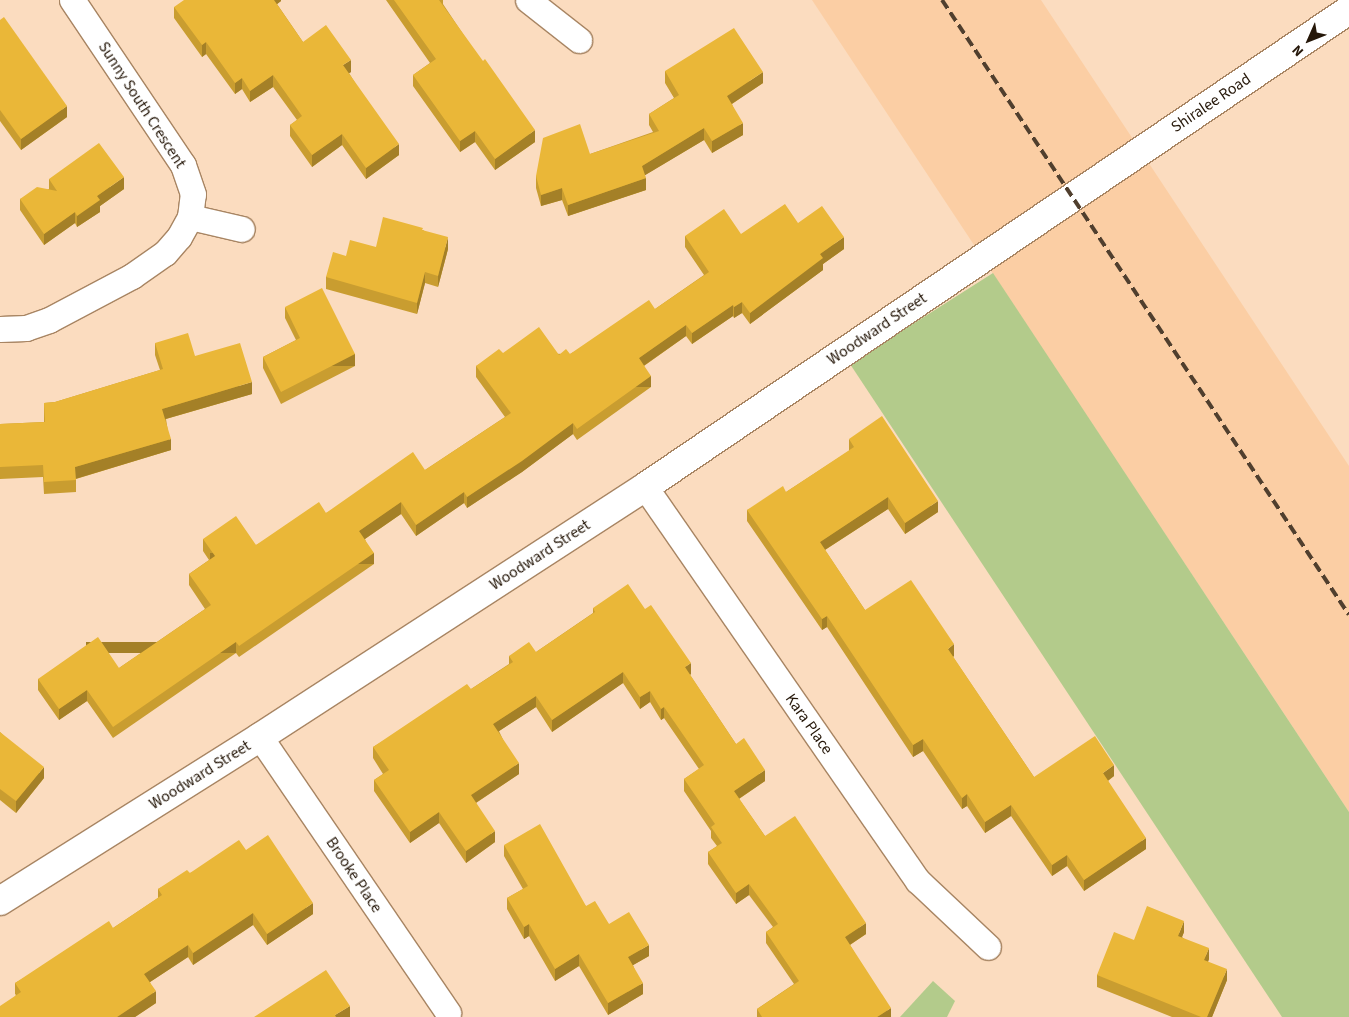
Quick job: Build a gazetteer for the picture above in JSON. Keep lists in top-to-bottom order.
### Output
{
  "streets": {
    "street": [
      "Shiralee Road",
      "Sunny South Crescent",
      "Woodward Street",
      "Kara Place",
      "Brooke Place"
    ]
  },
  "crossings": [
    ["Shiralee Road", "Woodward Street"],
    ["Woodward Street", "Kara Place"],
    ["Woodward Street", "Brooke Place"]
  ],
  "north": "bottom left"
}
